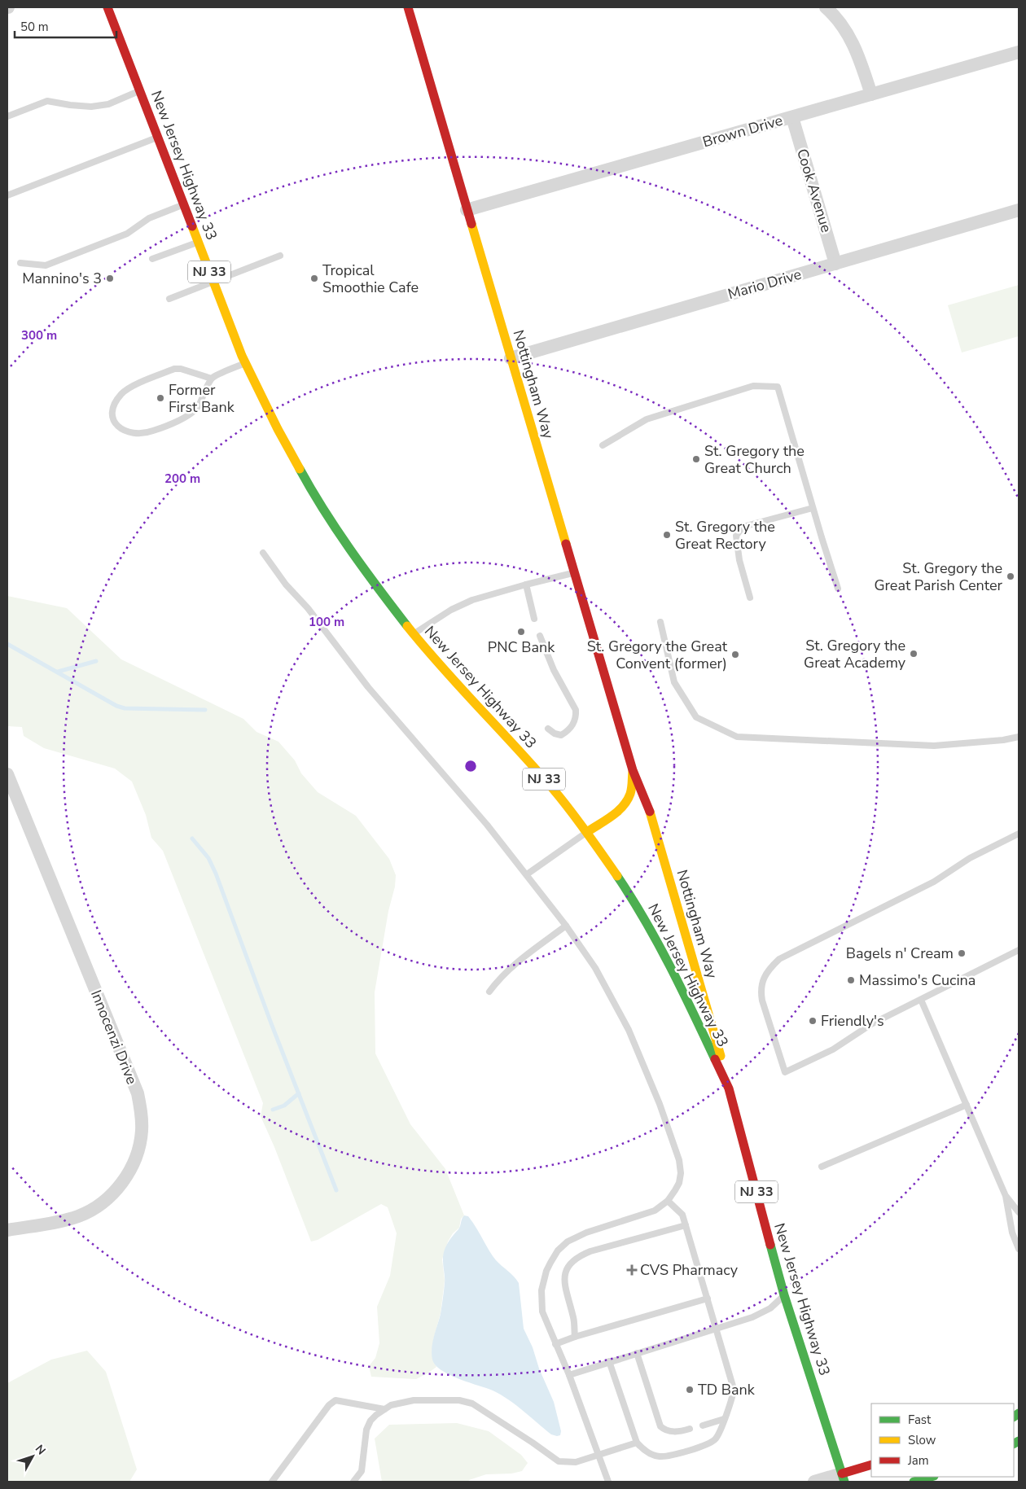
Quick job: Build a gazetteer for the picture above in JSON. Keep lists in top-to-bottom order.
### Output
{
  "streets": {
    "main road": ["New Jersey Highway 33", "NJ 33", "Nottingham Way"],
    "street": [
      "Brown Drive",
      "Cook Avenue",
      "Mario Drive",
      "Innocenzi Drive"
    ]
  },
  "crossings": [
    ["Brown Drive", "Cook Avenue"],
    ["Brown Drive", "Nottingham Way"],
    ["New Jersey Highway 33", "Nottingham Way"],
    ["Cook Avenue", "Mario Drive"],
    ["Mario Drive", "Nottingham Way"]
  ],
  "places": {
    "other": [
      "Mannino's 3",
      "Tropical Smoothie Cafe",
      "Former First Bank",
      "St. Gregory the Great Church",
      "St. Gregory the Great Rectory",
      "St. Gregory the Great Parish Center",
      "PNC Bank",
      "St. Gregory the Great Academy",
      "St. Gregory the Great Convent (former)",
      "Bagels n' Cream",
      "Massimo's Cucina",
      "Friendly's",
      "TD Bank"
    ],
    "health": ["CVS Pharmacy"]
  },
  "legend": ["Fast", "Slow", "Jam"],
  "scale_bar": "50 m",
  "north": "top right",
  "rings": ["300 m", "200 m", "100 m"]
}
